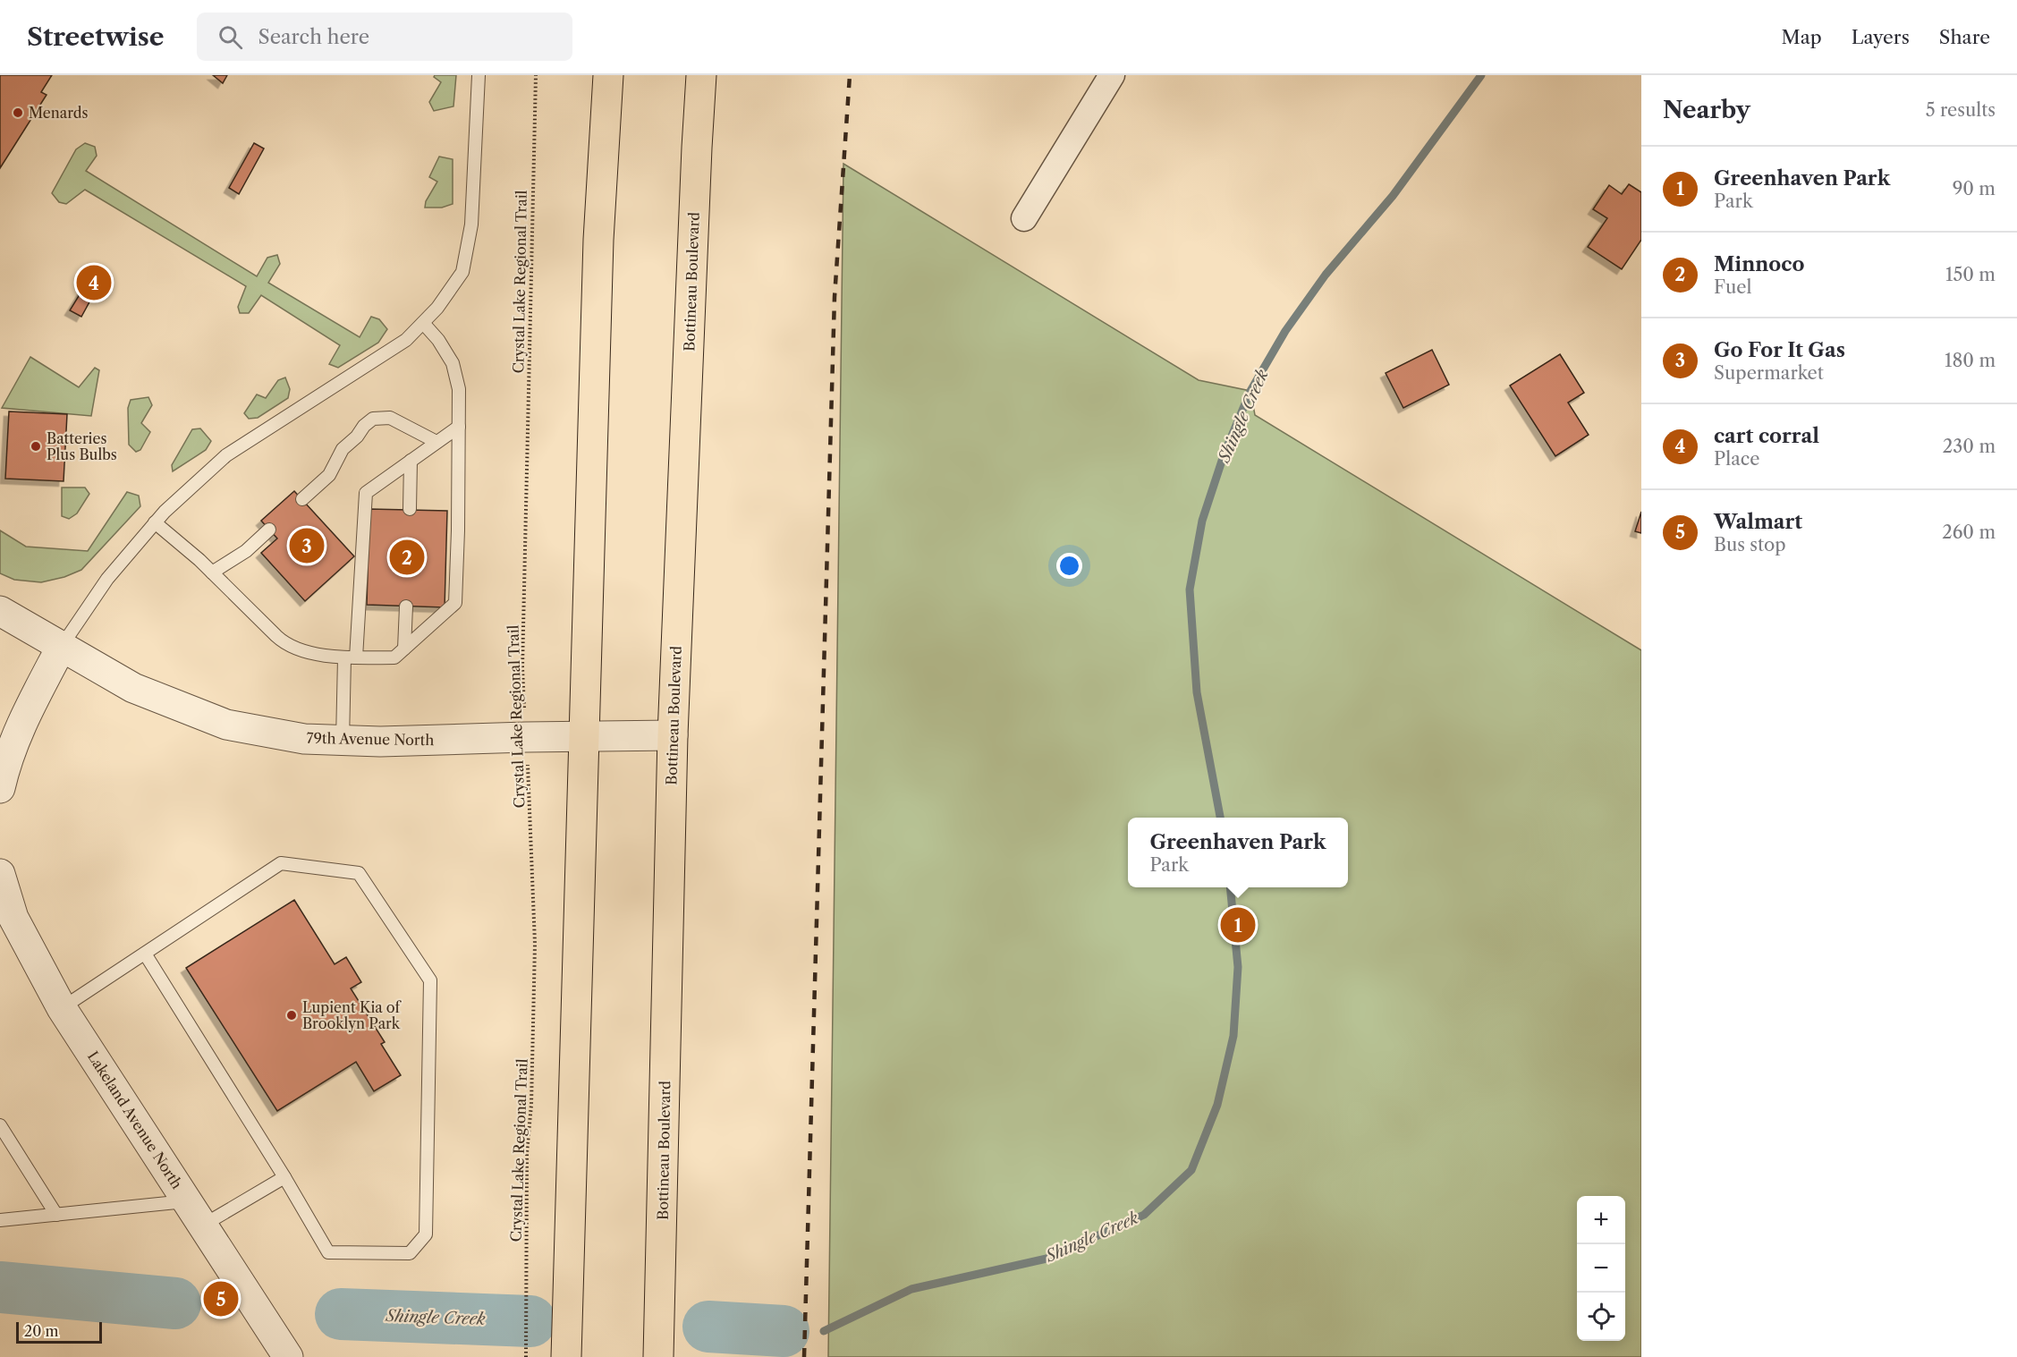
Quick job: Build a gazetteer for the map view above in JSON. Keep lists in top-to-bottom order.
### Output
{
  "streets": {
    "highway": ["Bottineau Boulevard"],
    "street": ["79th Avenue North", "Lakeland Avenue North"],
    "path": ["Crystal Lake Regional Trail"]
  },
  "crossings": [
    ["Crystal Lake Regional Trail", "79th Avenue North"],
    ["Bottineau Boulevard", "79th Avenue North"]
  ],
  "water": ["Shingle Creek"],
  "places": ["Menards", "Batteries Plus Bulbs", "Lupient Kia of Brooklyn Park"],
  "scale_bar": "20 m",
  "page": {
    "header": "Streetwise",
    "search": "Search here",
    "nav": ["Map", "Layers", "Share"],
    "heading": ["Nearby", "5 results"],
    "list": [
      {
        "mark": "1",
        "name": "Greenhaven Park",
        "note": "Park",
        "value": "90 m"
      },
      {
        "mark": "2",
        "name": "Minnoco",
        "note": "Fuel",
        "value": "150 m"
      },
      {
        "mark": "3",
        "name": "Go For It Gas",
        "note": "Supermarket",
        "value": "180 m"
      },
      {
        "mark": "4",
        "name": "cart corral",
        "note": "Place",
        "value": "230 m"
      },
      {
        "mark": "5",
        "name": "Walmart",
        "note": "Bus stop",
        "value": "260 m"
      }
    ],
    "pins": [
      "4",
      "3",
      "2",
      "1",
      "5"
    ],
    "popup": ["Greenhaven Park", "Park"],
    "map_buttons": ["+", "−"],
    "scale": "20 m"
  }
}
